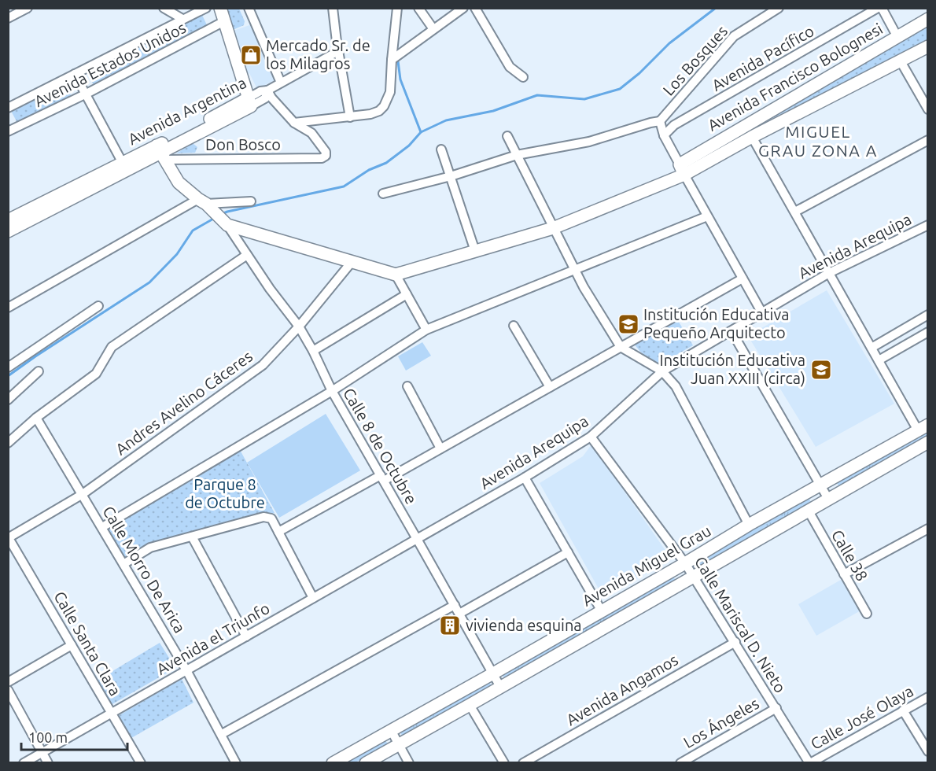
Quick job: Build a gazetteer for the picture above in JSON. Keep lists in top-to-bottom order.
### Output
{
  "streets": {
    "street": [
      "Avenida Pacífico",
      "Los Bosques",
      "Avenida Estados Unidos",
      "Avenida Francisco Bolognesi",
      "Avenida Argentina",
      "Don Bosco",
      "Avenida Arequipa",
      "Andres Avelino Cáceres",
      "Calle 8 de Octubre",
      "Calle 38",
      "Avenida Miguel Grau",
      "Calle Morro De Arica",
      "Calle Mariscal D. Nieto",
      "Avenida el Triunfo",
      "Calle Santa Clara",
      "Avenida Angamos",
      "Calle José Olaya",
      "Los Ángeles"
    ]
  },
  "crossings": [
    ["Avenida Argentina", "Don Bosco"],
    ["Avenida Arequipa", "Calle 8 de Octubre"],
    ["Avenida Arequipa", "Calle Mariscal D. Nieto"],
    ["Avenida Arequipa", "Avenida el Triunfo"],
    ["Andres Avelino Cáceres", "Calle 8 de Octubre"],
    ["Andres Avelino Cáceres", "Calle Morro De Arica"],
    ["Andres Avelino Cáceres", "Calle Santa Clara"],
    ["Calle 8 de Octubre", "Avenida Miguel Grau"],
    ["Calle 8 de Octubre", "Avenida el Triunfo"],
    ["Calle 38", "Avenida Miguel Grau"],
    ["Avenida Miguel Grau", "Calle Mariscal D. Nieto"],
    ["Calle Morro De Arica", "Avenida el Triunfo"],
    ["Calle Mariscal D. Nieto", "Avenida Angamos"],
    ["Calle Mariscal D. Nieto", "Calle José Olaya"],
    ["Calle Mariscal D. Nieto", "Los Ángeles"],
    ["Avenida el Triunfo", "Calle Santa Clara"]
  ],
  "districts": ["MIGUEL GRAU ZONA A"],
  "parks": ["Parque 8 de Octubre"],
  "places": {
    "shop": ["Mercado Sr. de los Milagros"],
    "school or university": ["Institución Educativa Pequeño Arquitecto", "Institución Educativa Juan XXIII (circa)"],
    "building": ["vivienda esquina"]
  },
  "scale_bar": "100 m"
}
